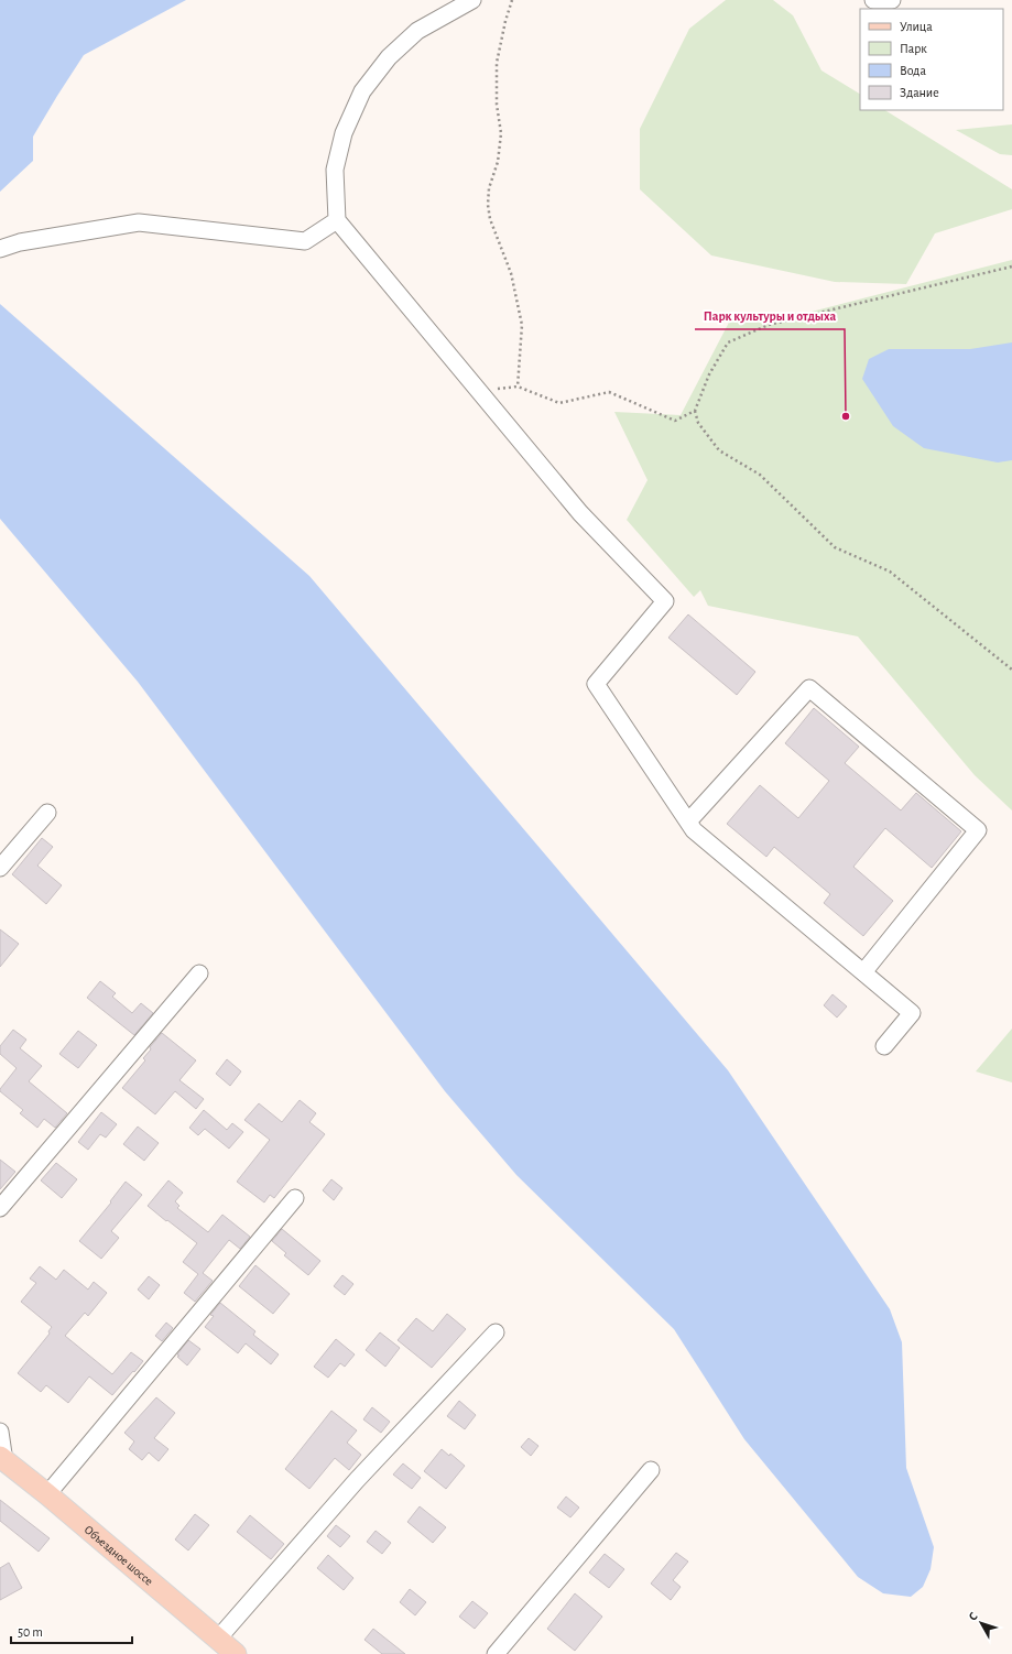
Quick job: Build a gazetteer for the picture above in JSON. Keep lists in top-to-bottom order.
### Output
{
  "streets": {
    "main road": ["Объездное шоссе"]
  },
  "places": ["Парк культуры и отдыха"],
  "legend": [
    "Улица",
    "Парк",
    "Вода",
    "Здание"
  ],
  "scale_bar": "50 m",
  "north": "top left"
}
